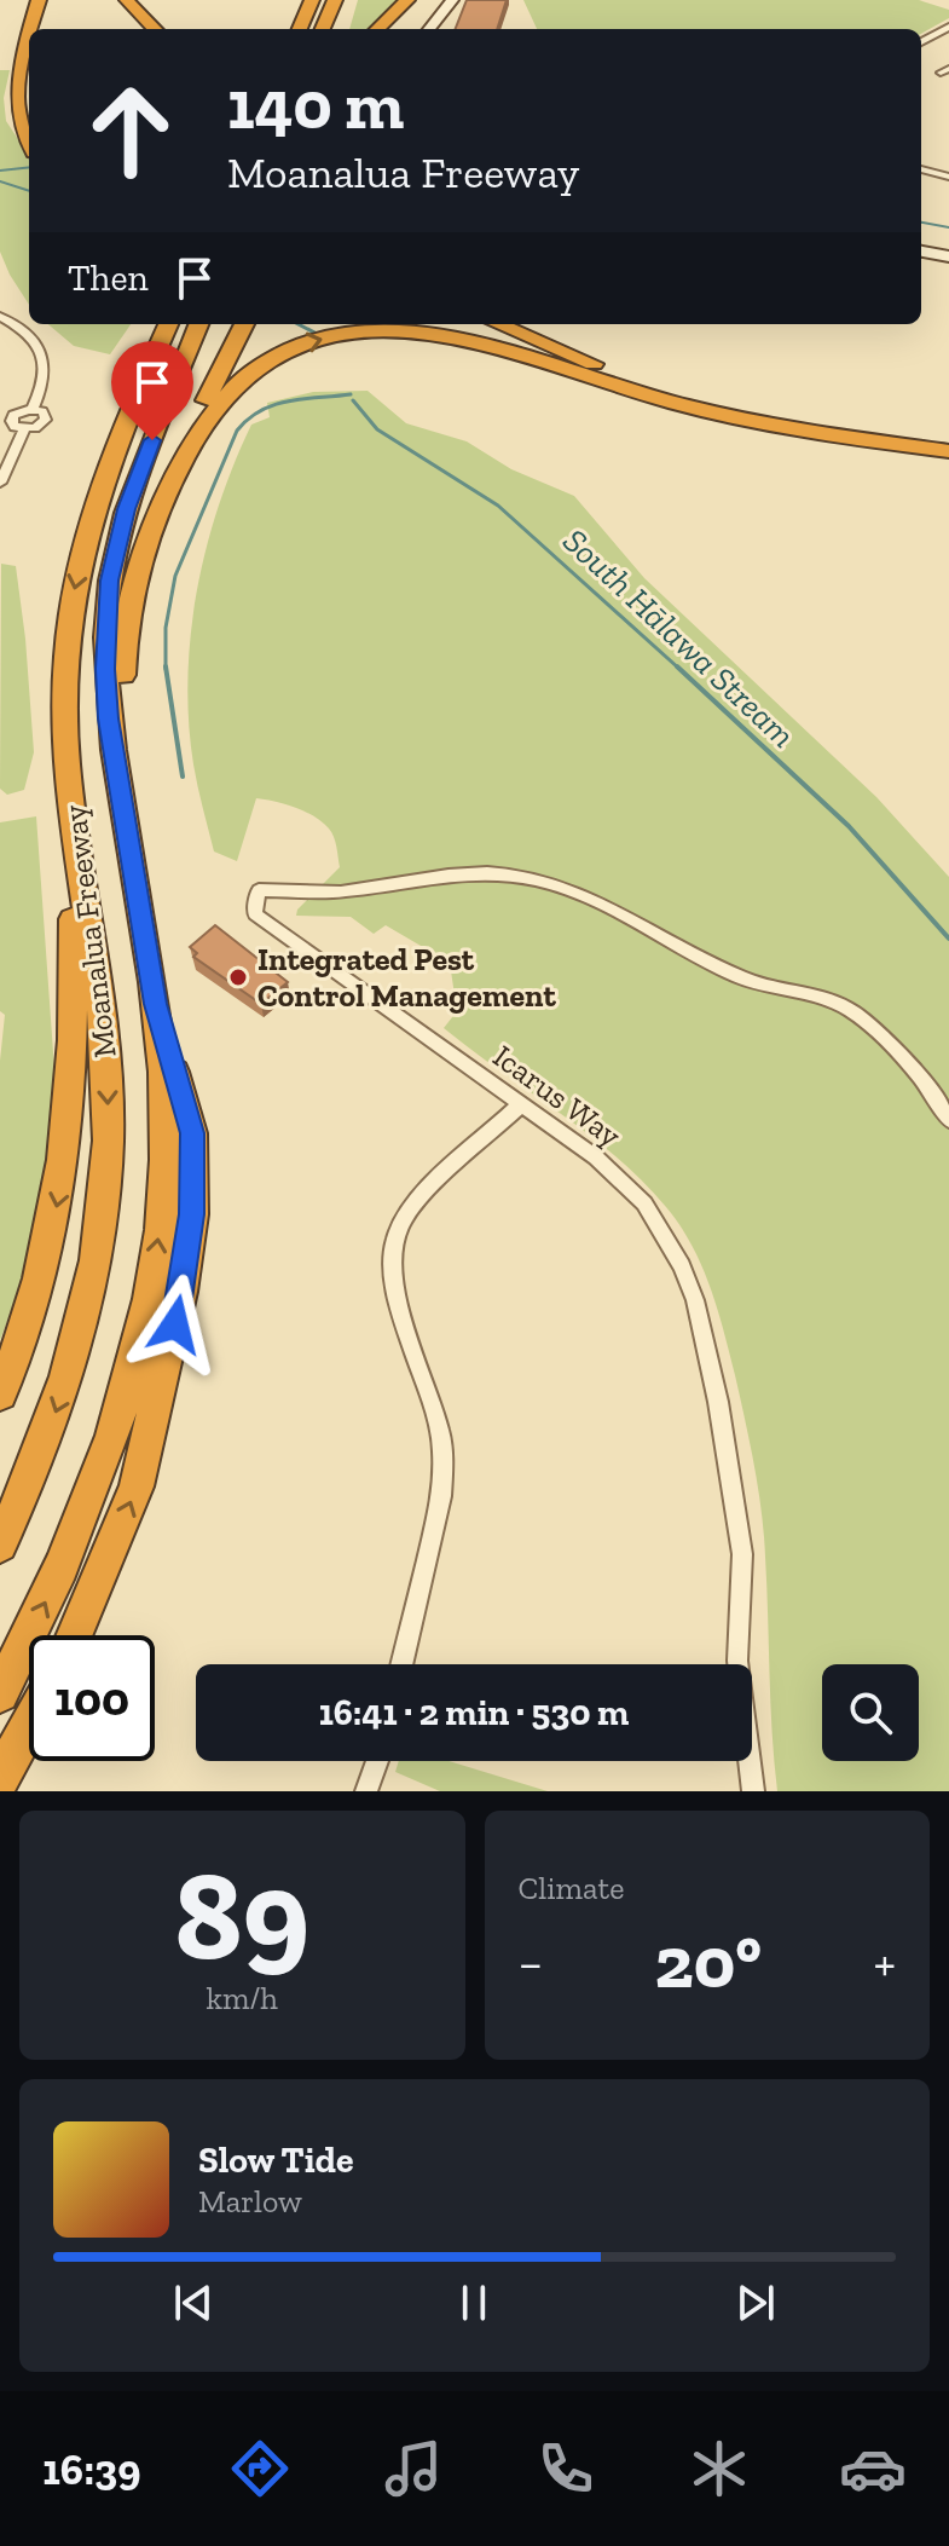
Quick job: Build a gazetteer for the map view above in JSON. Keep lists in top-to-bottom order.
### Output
{
  "streets": {
    "highway": ["Moanalua Freeway"],
    "street": ["Icarus Way"]
  },
  "water": ["South Hālawa Stream"],
  "places": ["Integrated Pest Control Management"],
  "page": {
    "turn": ["140 m", "Moanalua Freeway"],
    "then": "Then",
    "limit": "100",
    "trip": "16:41 · 2 min · 530 m",
    "tile": [
      ["89", "km/h"],
      "Climate"
    ],
    "heat": ["−", "20°", "+"],
    "song": ["Slow Tide", "Marlow"],
    "tabs": "16:39"
  }
}
